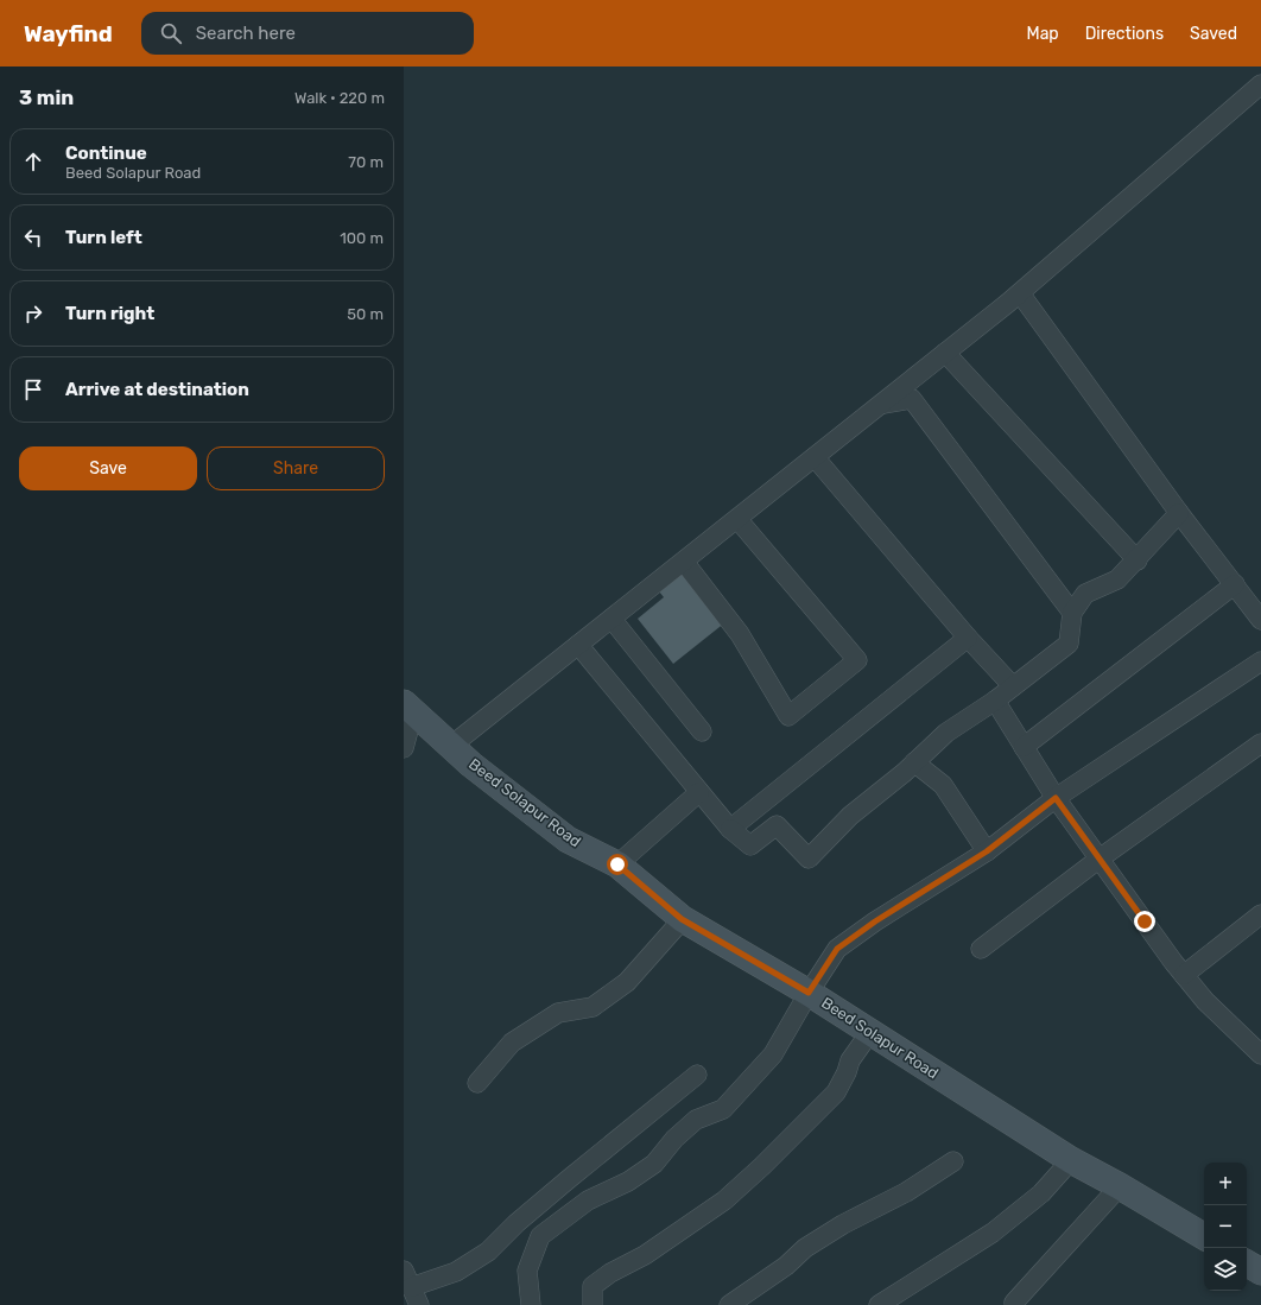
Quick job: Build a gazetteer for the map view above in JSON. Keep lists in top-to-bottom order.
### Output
{
  "streets": {
    "main road": ["Beed Solapur Road"]
  },
  "page": {
    "header": "Wayfind",
    "search": "Search here",
    "nav": ["Map", "Directions", "Saved"],
    "heading": ["3 min", "Walk · 220 m"],
    "list": [
      ["Continue", "Beed Solapur Road", "70 m"],
      ["Turn left", "100 m"],
      ["Turn right", "50 m"],
      "Arrive at destination"
    ],
    "buttons": ["Save", "Share"],
    "map_buttons": ["+", "−"]
  }
}
